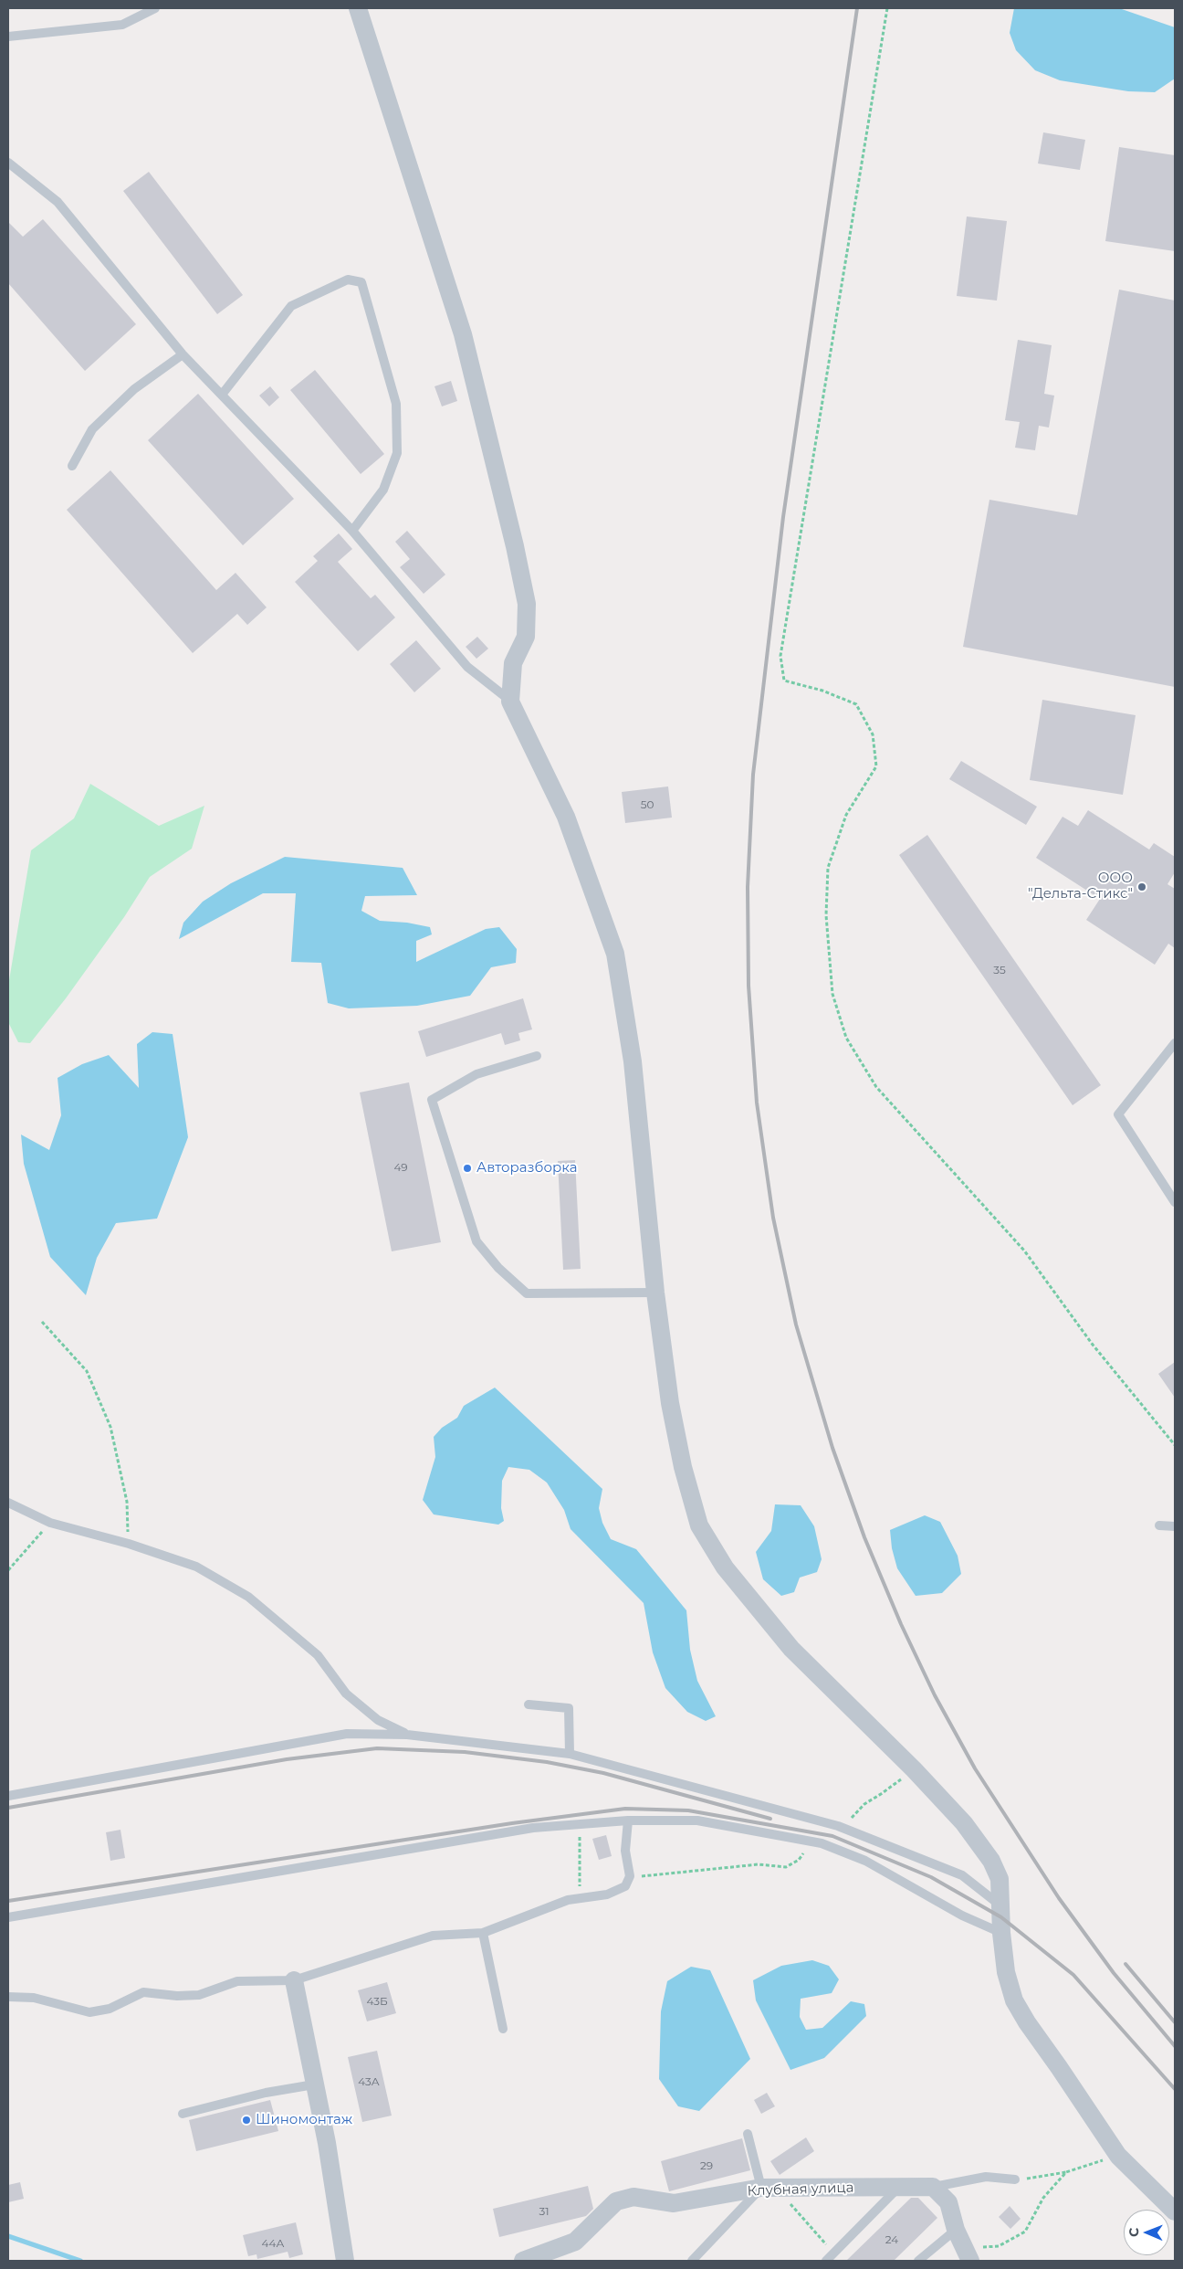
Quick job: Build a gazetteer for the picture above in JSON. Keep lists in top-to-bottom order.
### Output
{
  "streets": {
    "street": ["Клубная улица"]
  },
  "places": ["ООО \"Дельта-Стикс\"", "Авторазборка", "Шиномонтаж"],
  "house_numbers": [
    "50",
    "35",
    "49",
    "43Б",
    "43А",
    "29",
    "31",
    "24",
    "44А"
  ],
  "north": "left"
}
